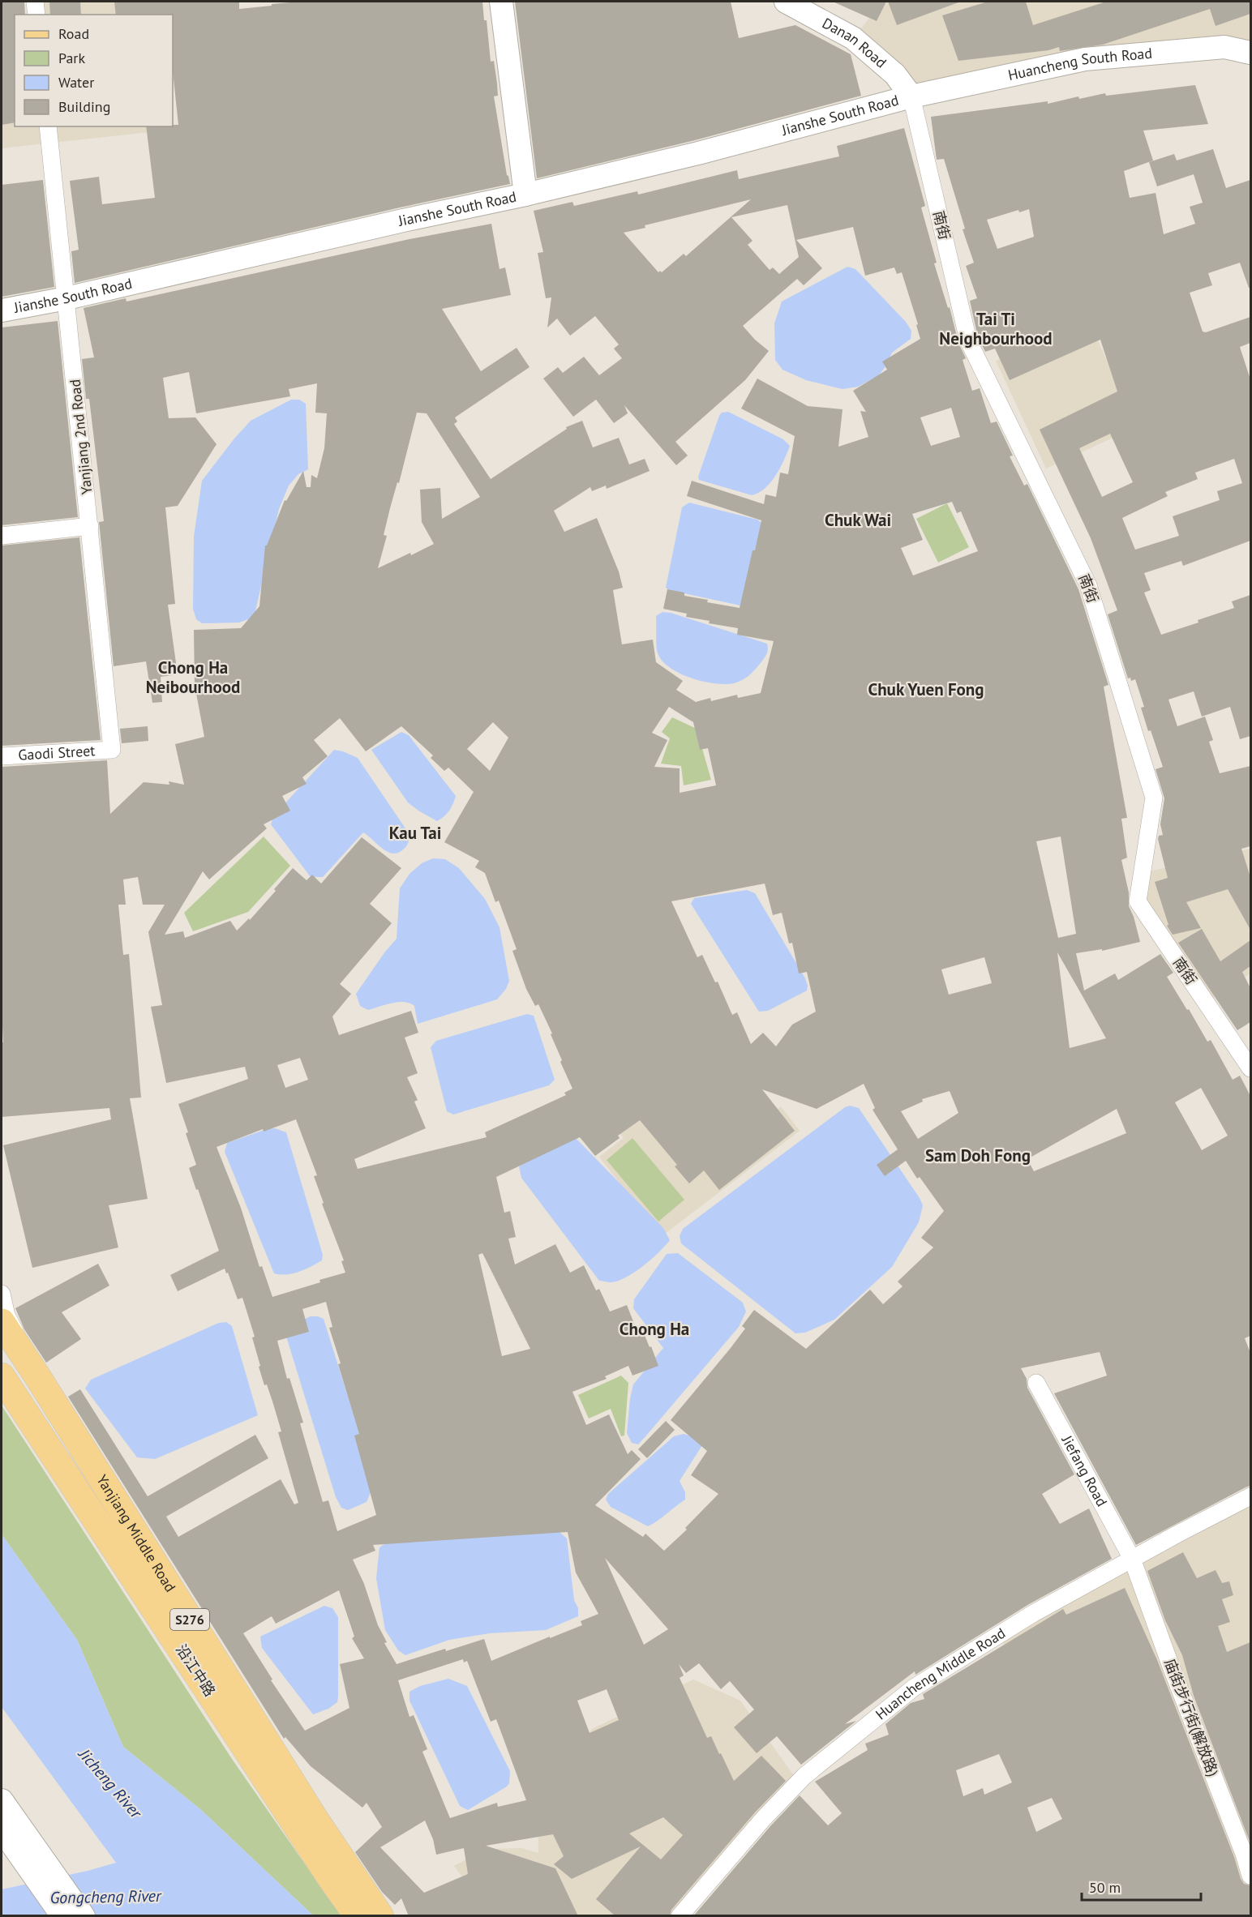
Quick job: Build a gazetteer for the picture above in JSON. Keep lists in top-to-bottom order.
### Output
{
  "streets": {
    "main road": ["Yanjiang Middle Road", "S276", "沿江中路"],
    "street": [
      "Danan Road",
      "Huancheng South Road",
      "Jianshe South Road",
      "南街",
      "Yanjiang 2nd Road",
      "Gaodi Street",
      "Jiefang Road",
      "Huancheng Middle Road",
      "庙街步行街(解放路)"
    ]
  },
  "crossings": [
    ["Danan Road", "Huancheng South Road"],
    ["Danan Road", "Jianshe South Road"],
    ["Danan Road", "南街"],
    ["Huancheng South Road", "Jianshe South Road"],
    ["Huancheng South Road", "南街"],
    ["Jianshe South Road", "南街"],
    ["Jianshe South Road", "Yanjiang 2nd Road"],
    ["Yanjiang 2nd Road", "Gaodi Street"],
    ["Jiefang Road", "Huancheng Middle Road"],
    ["Jiefang Road", "庙街步行街(解放路)"],
    ["Huancheng Middle Road", "庙街步行街(解放路)"]
  ],
  "districts": [
    "Tai Ti Neighbourhood",
    "Chuk Wai",
    "Chong Ha Neibourhood",
    "Chuk Yuen Fong",
    "Kau Tai",
    "Sam Doh Fong",
    "Chong Ha"
  ],
  "water": ["Jicheng River", "Gongcheng River"],
  "legend": [
    "Road",
    "Park",
    "Water",
    "Building"
  ],
  "scale_bar": "50 m"
}
